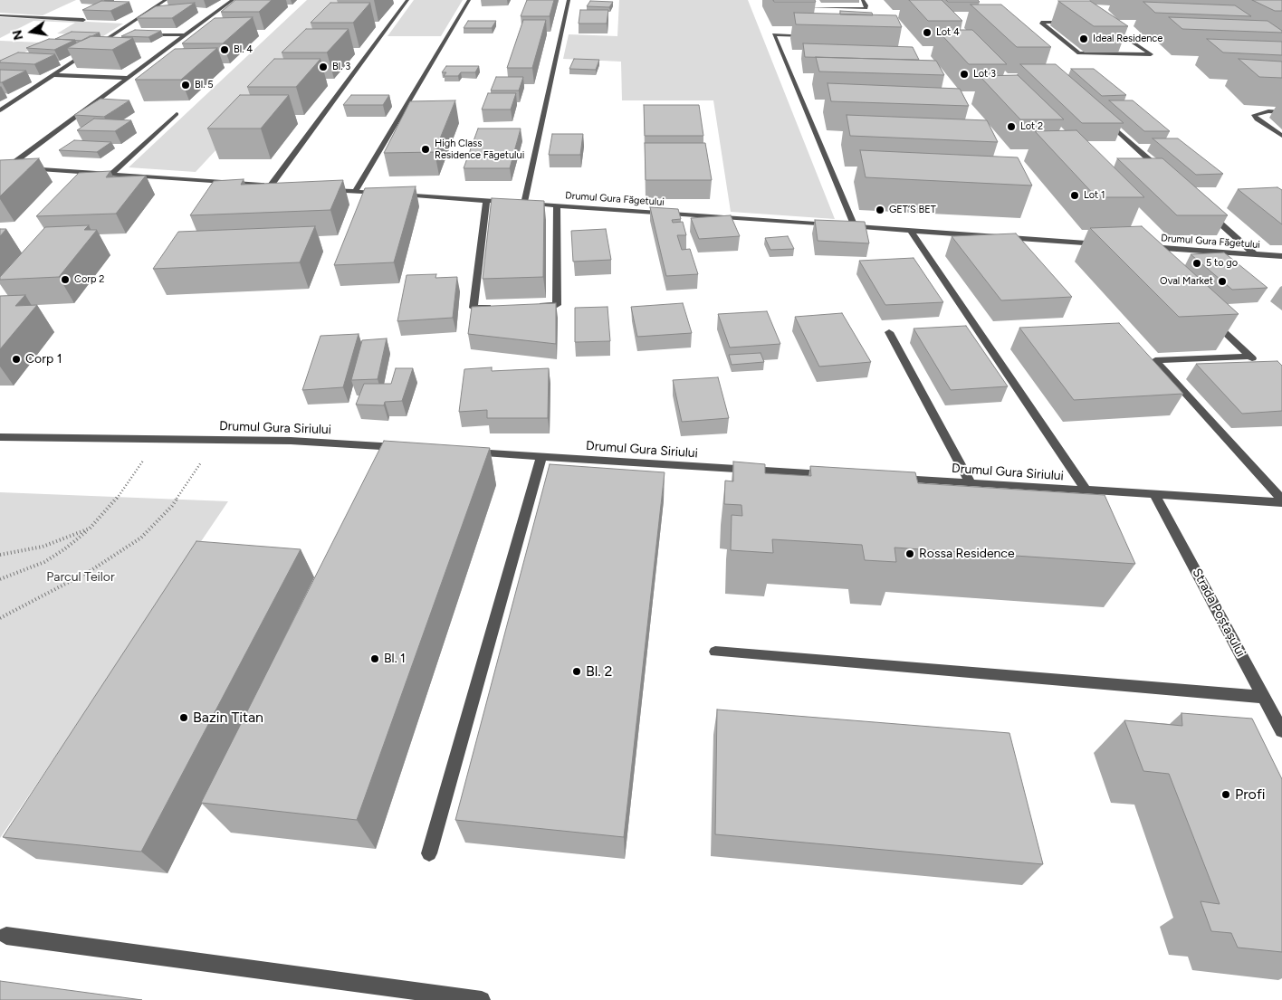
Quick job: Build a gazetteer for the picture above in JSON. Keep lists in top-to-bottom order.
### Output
{
  "streets": {
    "street": ["Drumul Gura Făgetului", "Drumul Gura Siriului", "Strada Poștașului"]
  },
  "crossings": [
    ["Drumul Gura Siriului", "Strada Poștașului"]
  ],
  "parks": ["Parcul Teilor"],
  "places": [
    "Lot 4",
    "Ideal Residence",
    "Bl. 4",
    "Bl. 3",
    "Lot 3",
    "Bl. 5",
    "Lot 2",
    "High Class Residence Făgetului",
    "Lot 1",
    "GET’S BET",
    "5 to go",
    "Corp 2",
    "Oval Market",
    "Corp 1",
    "Rossa Residence",
    "Bl. 1",
    "Bl. 2",
    "Bazin Titan",
    "Profi"
  ],
  "north": "left"
}
